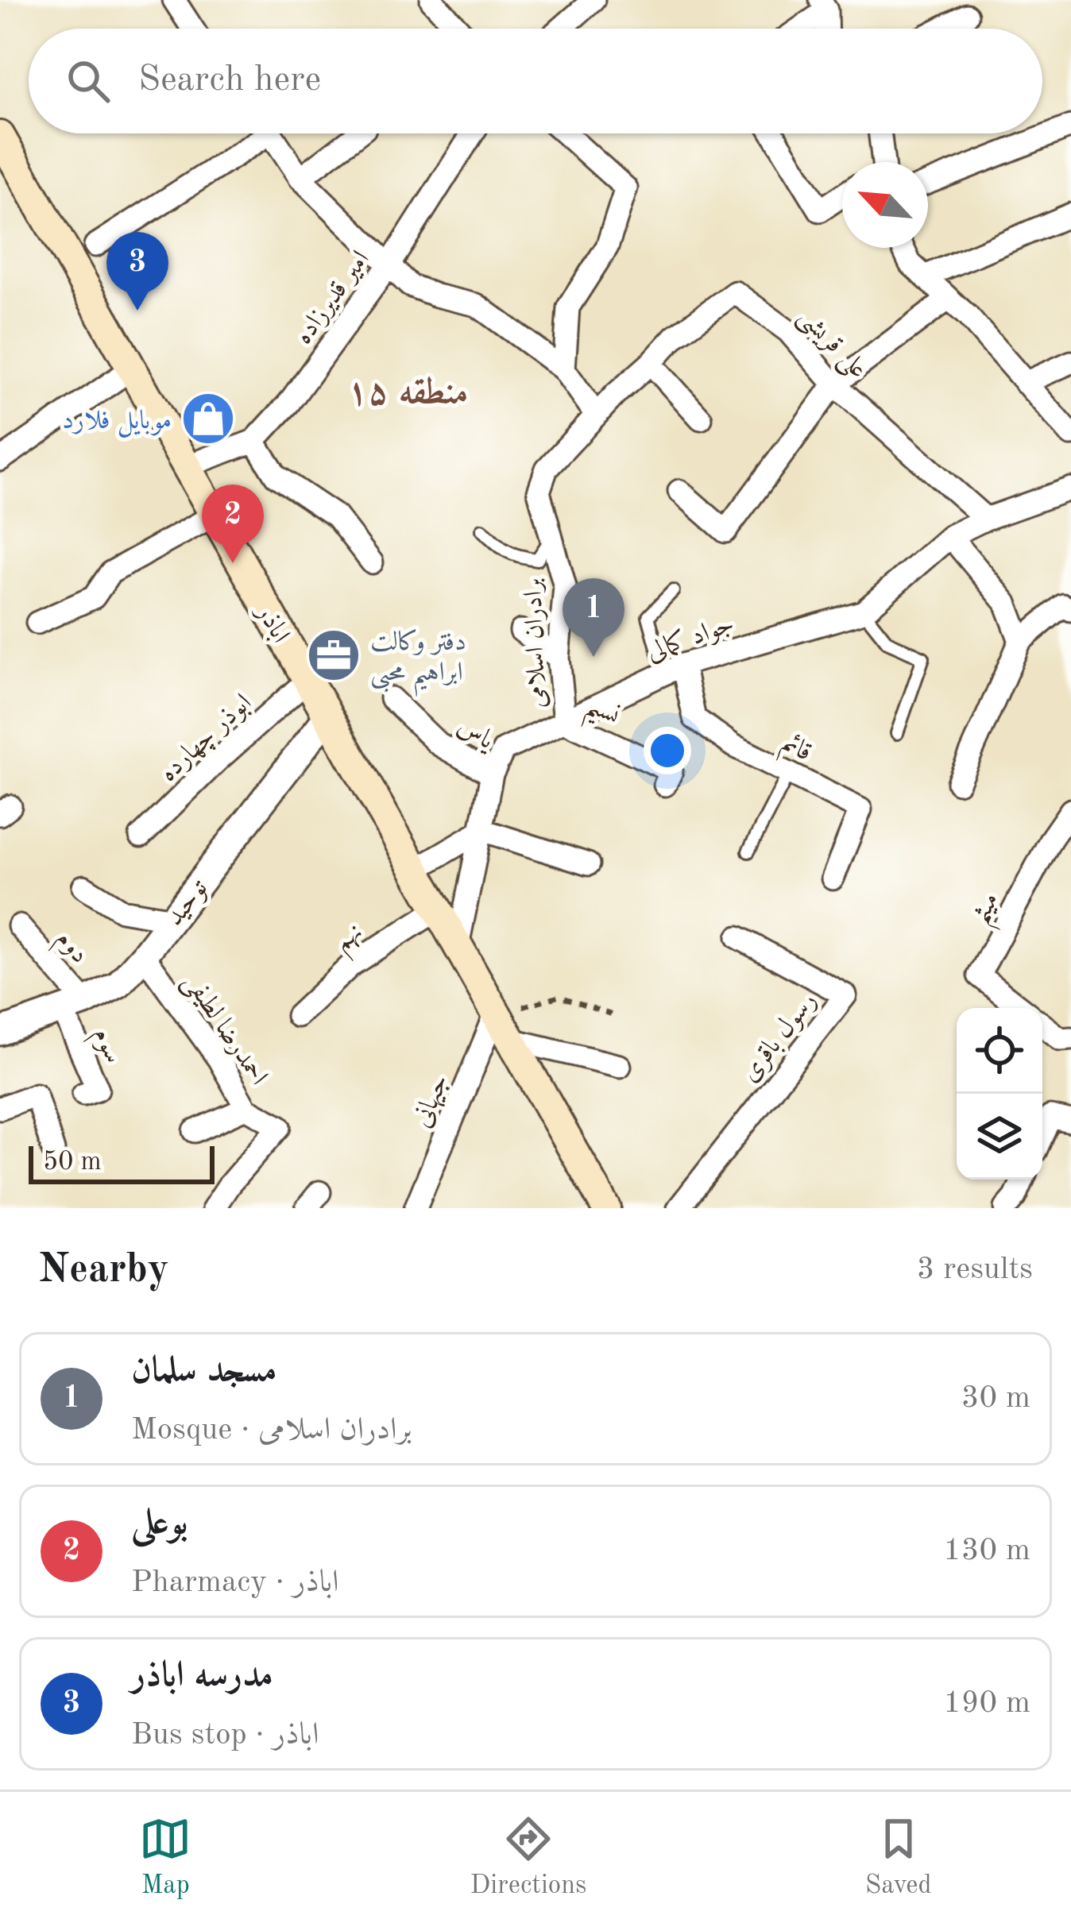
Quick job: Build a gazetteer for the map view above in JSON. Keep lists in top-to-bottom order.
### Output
{
  "streets": {
    "main road": ["اباذر"],
    "street": [
      "امیر قدیرزاده",
      "علی قریشی",
      "جواد کمالی",
      "برادران اسلامی",
      "نسیم",
      "یاس",
      "ابوذر چهارده",
      "قائم",
      "توحید",
      "میثم",
      "نهم",
      "دوم",
      "احمدرضا لطیفی",
      "رسول باقری",
      "سوم",
      "جیهانی"
    ]
  },
  "crossings": [
    ["امیر قدیرزاده", "اباذر"],
    ["علی قریشی", "جواد کمالی"],
    ["علی قریشی", "برادران اسلامی"],
    ["اباذر", "ابوذر چهارده"],
    ["اباذر", "توحید"],
    ["اباذر", "نهم"],
    ["اباذر", "جیهانی"],
    ["جواد کمالی", "برادران اسلامی"],
    ["جواد کمالی", "نسیم"],
    ["جواد کمالی", "یاس"],
    ["جواد کمالی", "قائم"],
    ["برادران اسلامی", "نسیم"],
    ["توحید", "دوم"],
    ["توحید", "احمدرضا لطیفی"],
    ["توحید", "سوم"],
    ["دوم", "سوم"]
  ],
  "districts": ["منطقه ۱۵"],
  "places": {
    "shop": ["موبایل فلارد"],
    "office": ["دفتر وکالت ابراهیم محبی"]
  },
  "scale_bar": "50 m",
  "north": "top left",
  "page": {
    "search": "Search here",
    "pins": ["3", "2", "1"],
    "scale": "50 m",
    "heading": ["Nearby", "3 results"],
    "list": [
      {
        "mark": "1",
        "name": "مسجد سلمان",
        "note": "Mosque · برادران اسلامی",
        "value": "30 m"
      },
      {
        "mark": "2",
        "name": "بوعلی",
        "note": "Pharmacy · اباذر",
        "value": "130 m"
      },
      {
        "mark": "3",
        "name": "مدرسه اباذر",
        "note": "Bus stop · اباذر",
        "value": "190 m"
      }
    ],
    "nav": ["Map", "Directions", "Saved"]
  }
}
